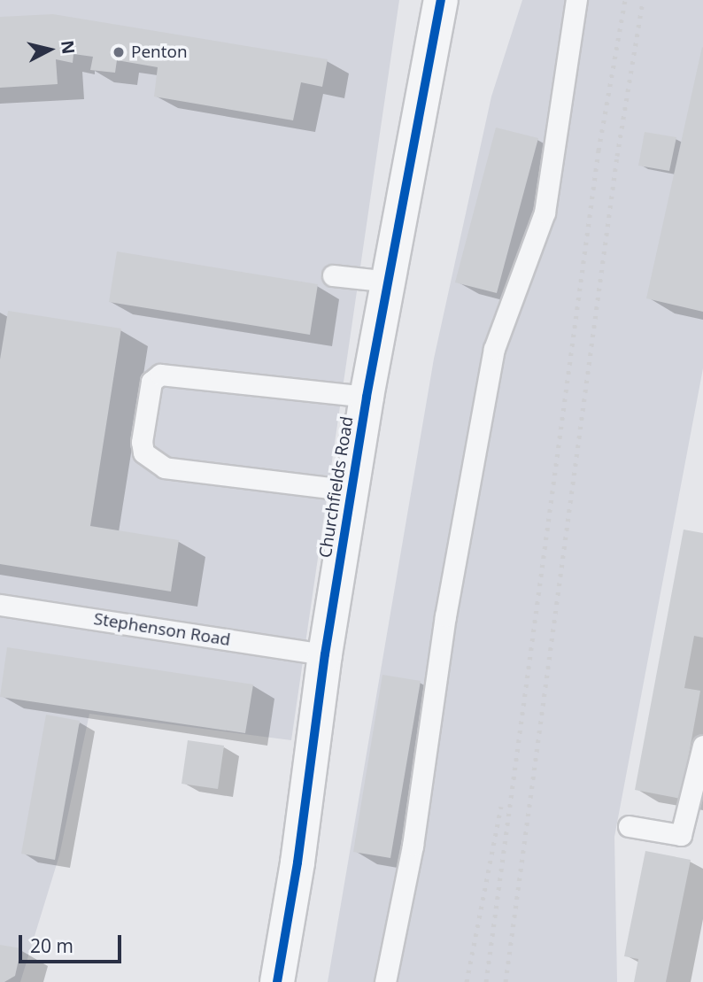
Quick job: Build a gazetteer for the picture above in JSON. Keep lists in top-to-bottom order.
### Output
{
  "streets": {
    "street": ["Churchfields Road"],
    "lane": ["Stephenson Road"]
  },
  "crossings": [
    ["Churchfields Road", "Stephenson Road"]
  ],
  "places": ["Penton"],
  "scale_bar": "20 m",
  "north": "right"
}
